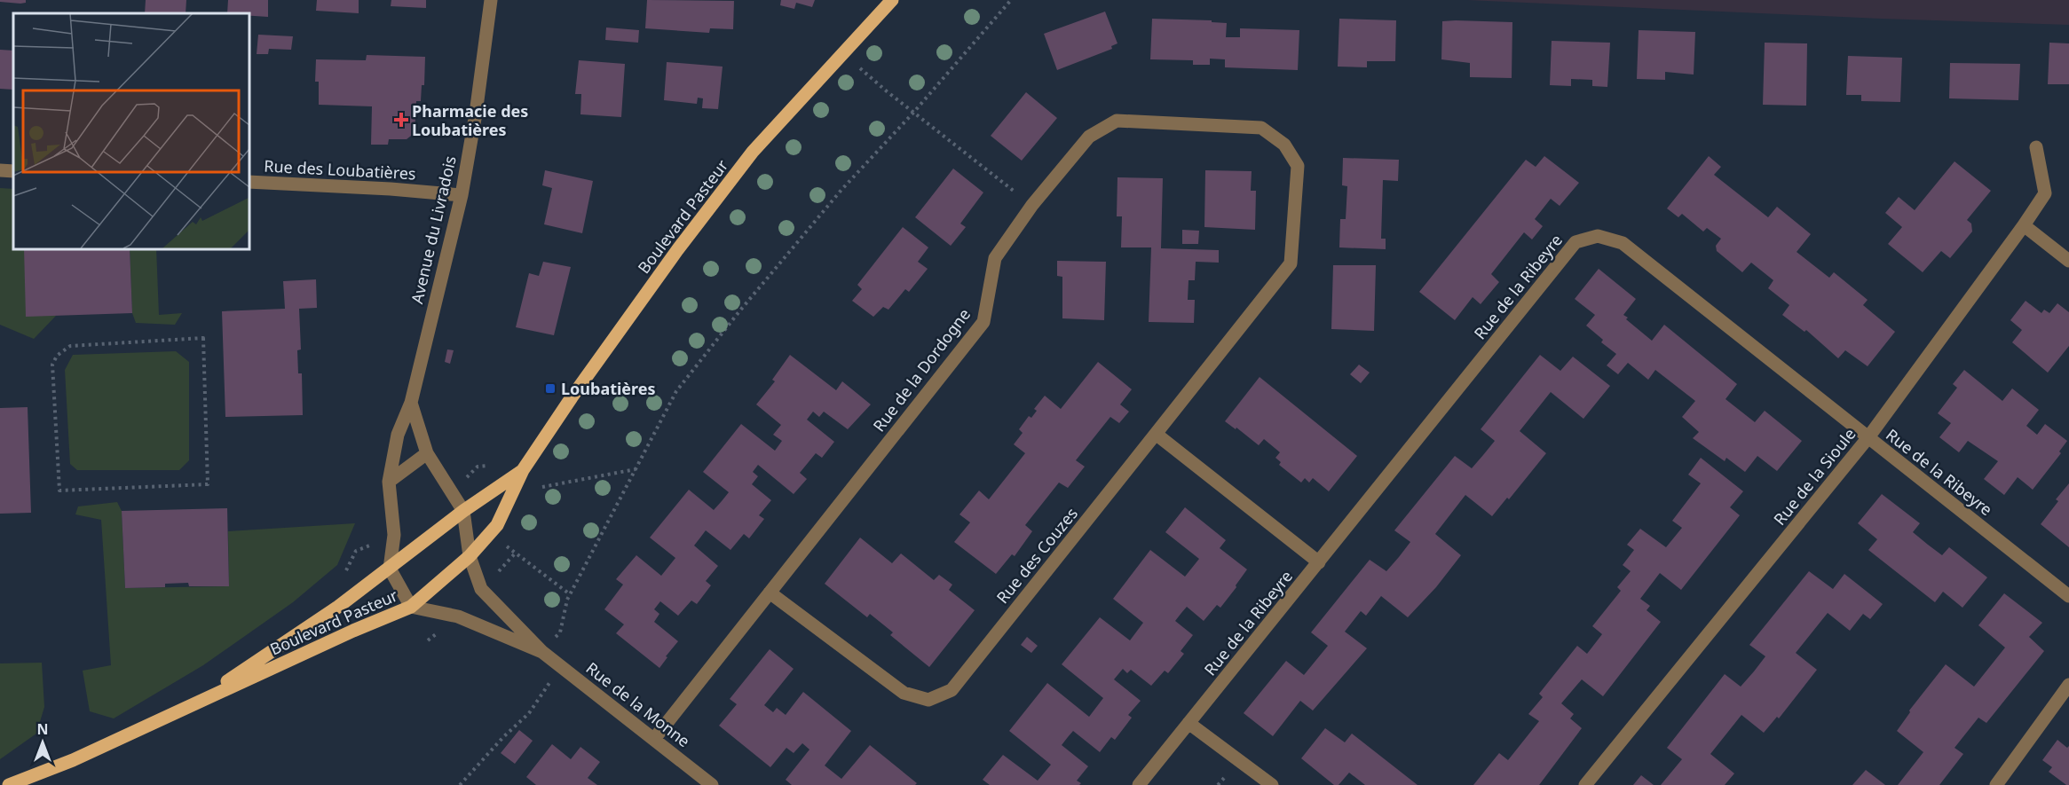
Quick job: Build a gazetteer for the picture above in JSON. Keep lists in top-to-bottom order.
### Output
{
  "streets": {
    "main road": ["Boulevard Pasteur"],
    "street": [
      "Rue des Loubatières",
      "Avenue du Livradois",
      "Rue de la Ribeyre",
      "Rue de la Dordogne",
      "Rue de la Sioule",
      "Rue des Couzes",
      "Rue de la Monne"
    ]
  },
  "crossings": [
    ["Rue des Loubatières", "Avenue du Livradois"],
    ["Boulevard Pasteur", "Avenue du Livradois"],
    ["Boulevard Pasteur", "Rue de la Monne"],
    ["Rue de la Ribeyre", "Rue de la Sioule"],
    ["Rue de la Dordogne", "Rue des Couzes"],
    ["Rue de la Dordogne", "Rue de la Monne"]
  ],
  "places": {
    "health": ["Pharmacie des Loubatières"],
    "transit": ["Loubatières"]
  },
  "north": "top"
}
